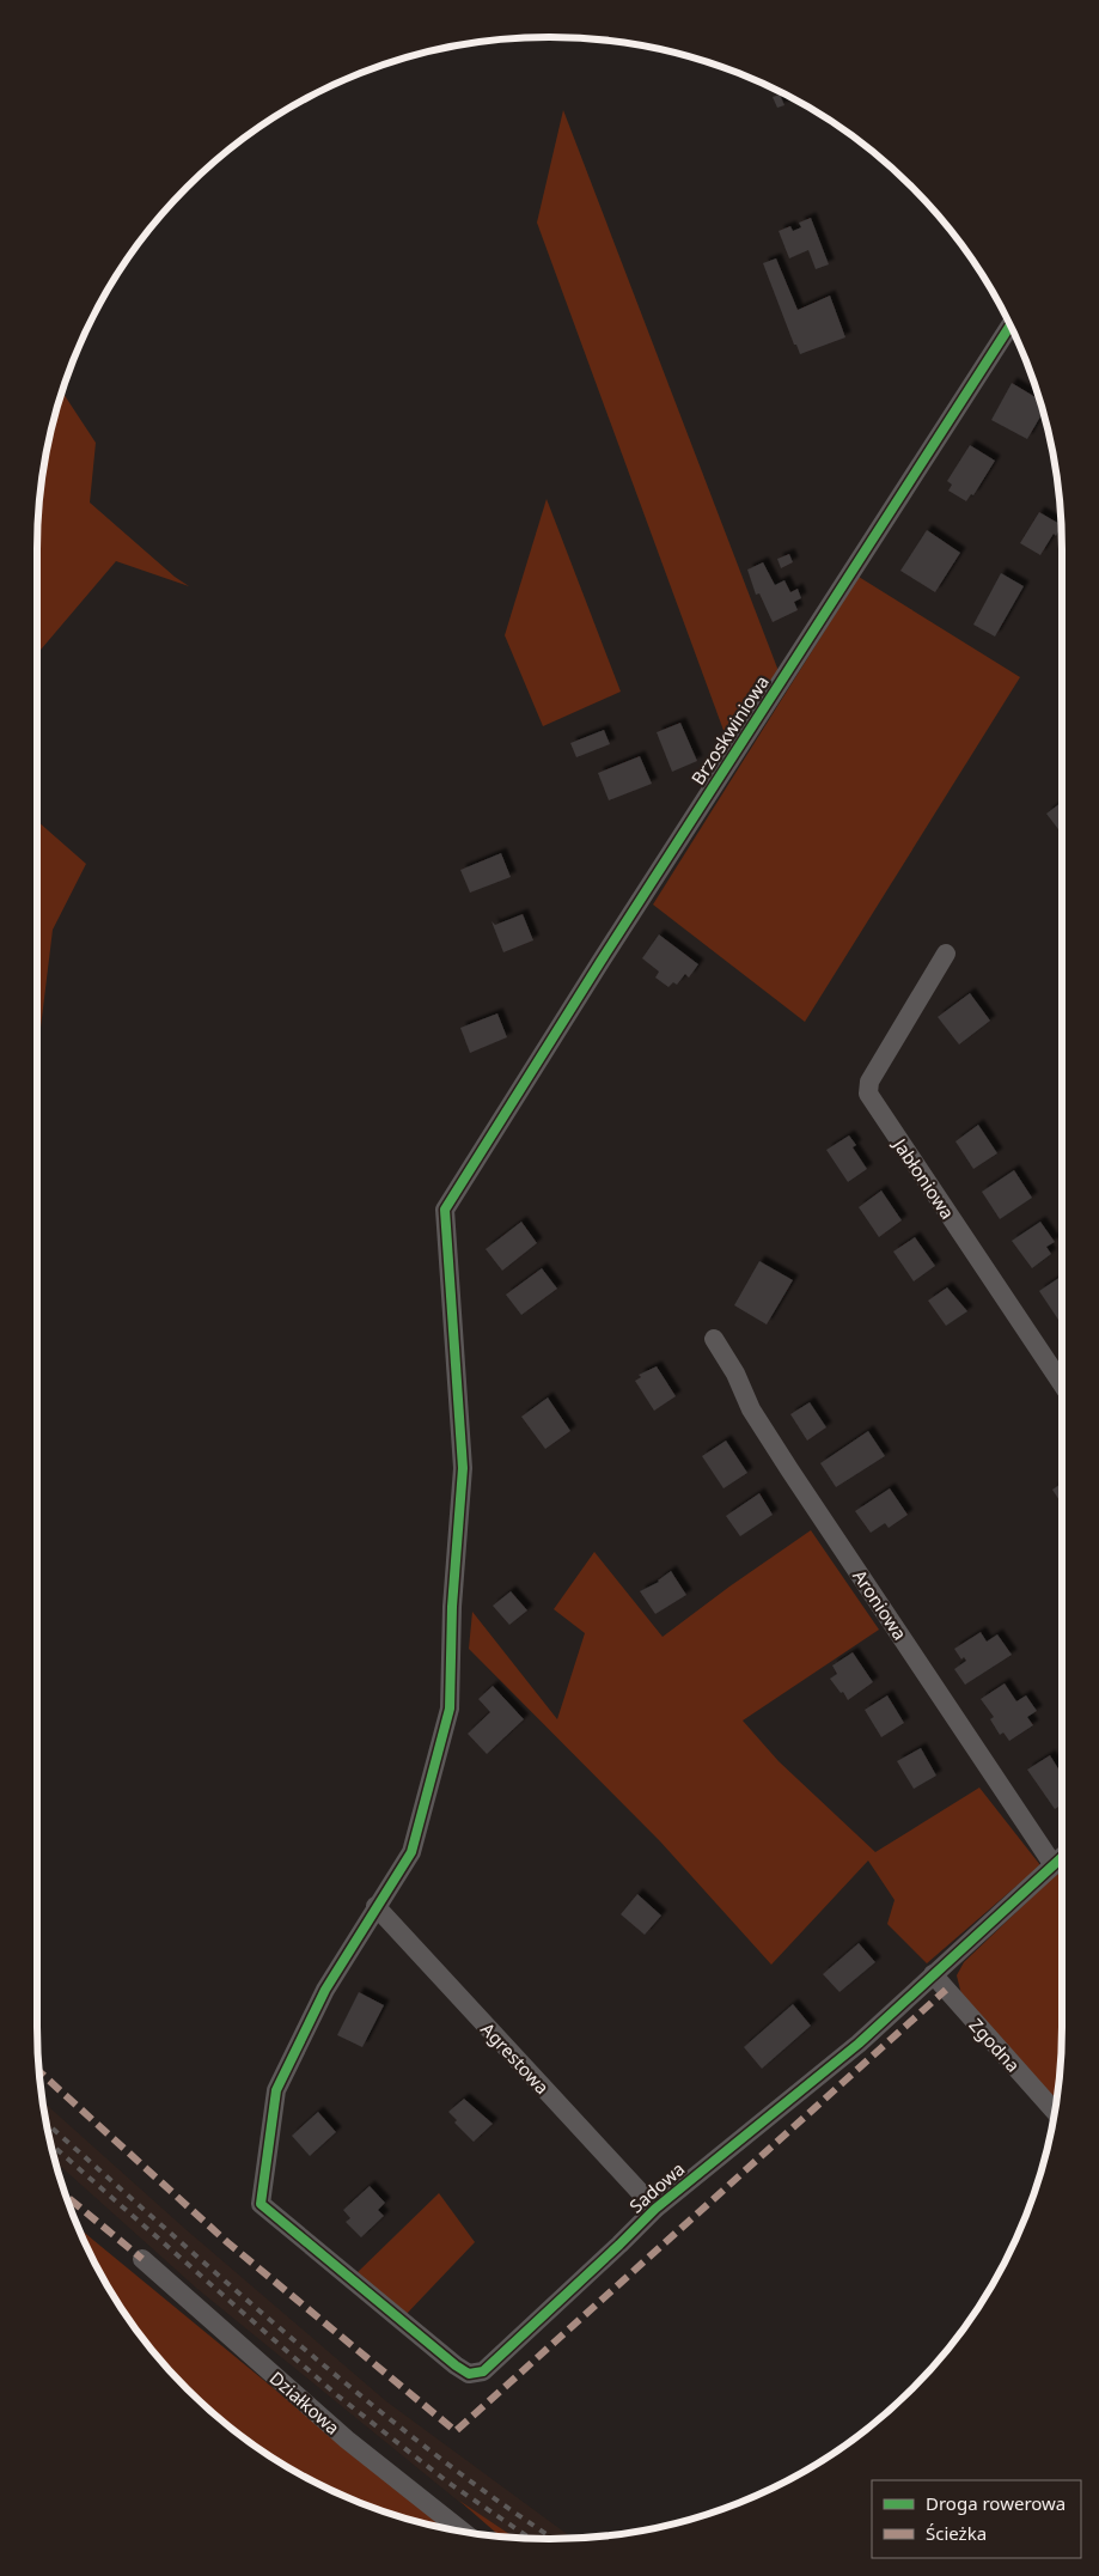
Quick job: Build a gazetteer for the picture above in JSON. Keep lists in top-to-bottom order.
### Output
{
  "streets": {
    "street": [
      "Brzoskwiniowa",
      "Jabłoniowa",
      "Aroniowa",
      "Zgodna",
      "Agrestowa",
      "Sadowa",
      "Działkowa"
    ]
  },
  "crossings": [
    ["Brzoskwiniowa", "Agrestowa"],
    ["Brzoskwiniowa", "Sadowa"],
    ["Aroniowa", "Sadowa"],
    ["Zgodna", "Sadowa"],
    ["Agrestowa", "Sadowa"]
  ],
  "legend": ["Droga rowerowa", "Ścieżka"]
}
